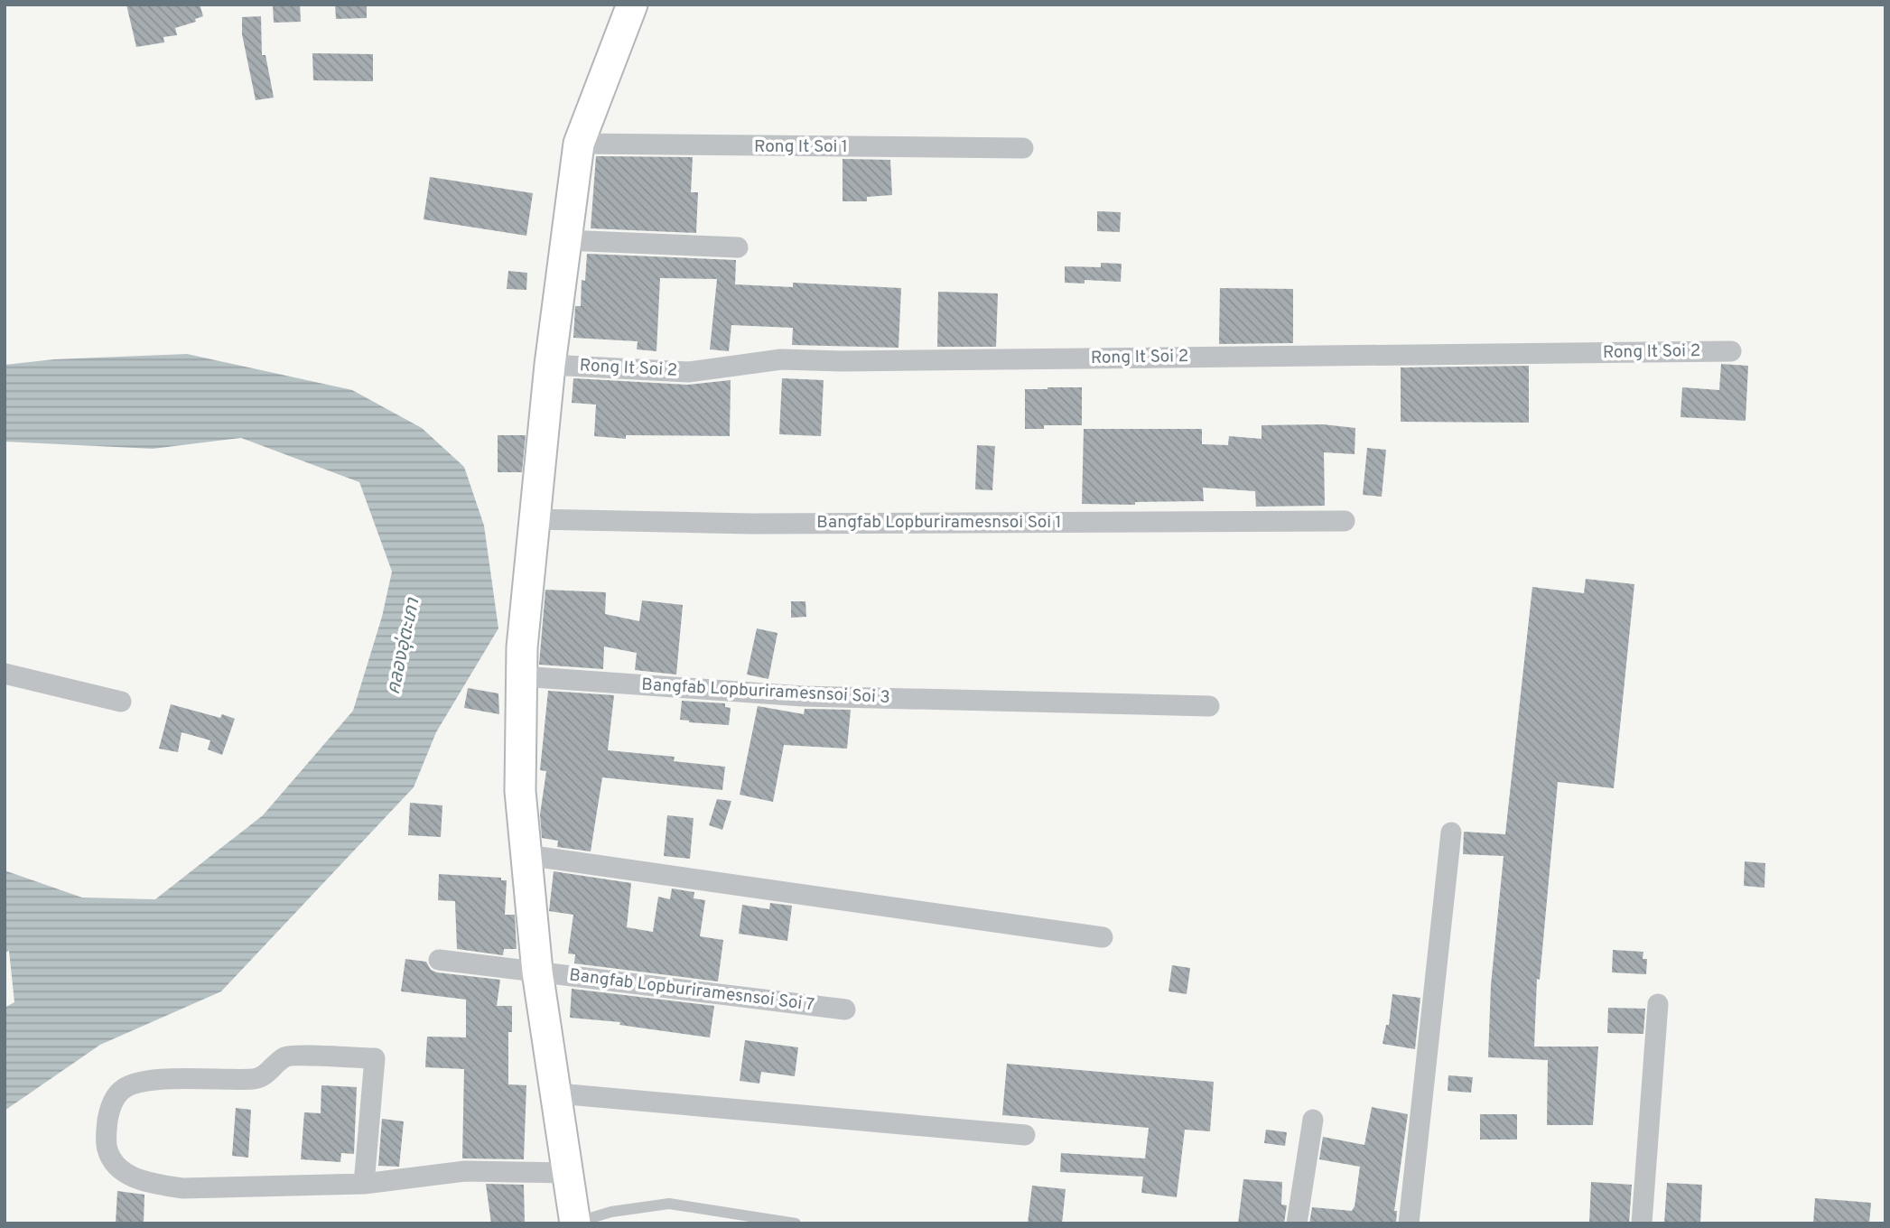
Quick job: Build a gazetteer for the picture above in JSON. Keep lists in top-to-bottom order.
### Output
{
  "streets": {
    "street": [
      "Rong It Soi 1",
      "Rong It Soi 2",
      "Bangfab Lopburiramesnsoi Soi 1",
      "Bangfab Lopburiramesnsoi Soi 3",
      "Bangfab Lopburiramesnsoi Soi 7"
    ]
  },
  "water": ["คลองอุ่ตะเภา"]
}
